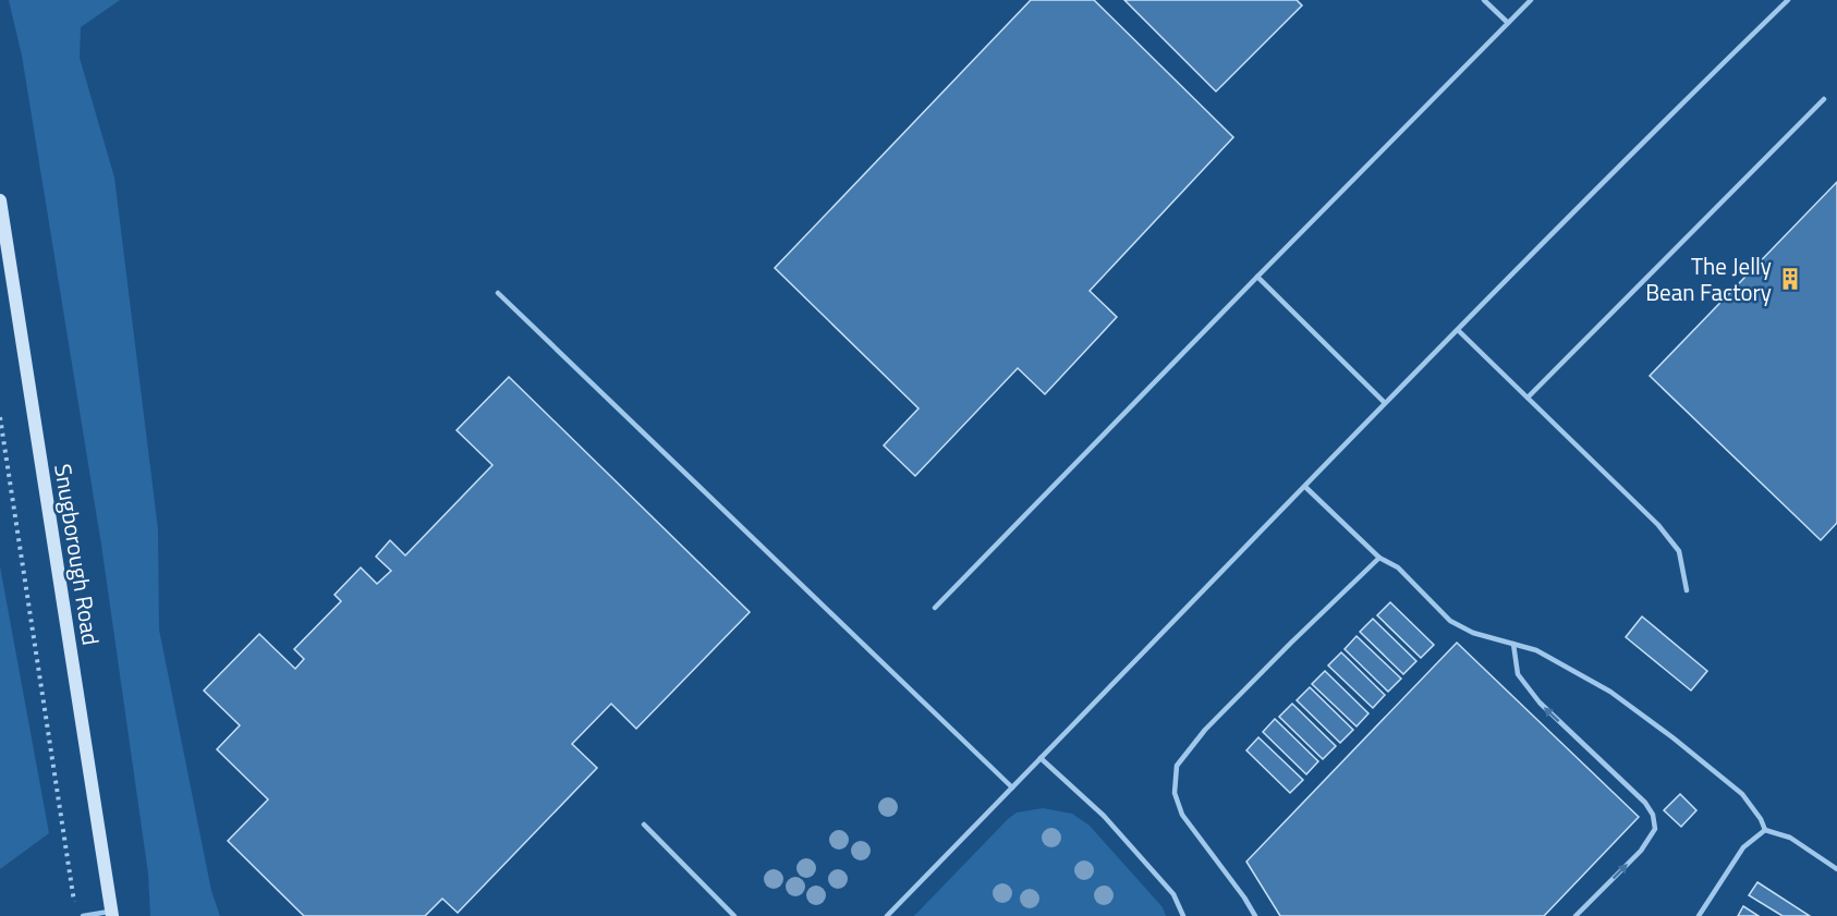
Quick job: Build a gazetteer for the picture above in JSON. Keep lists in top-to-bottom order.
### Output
{
  "streets": {
    "main road": ["Snugborough Road"]
  },
  "places": {
    "building": ["The Jelly Bean Factory"]
  }
}
